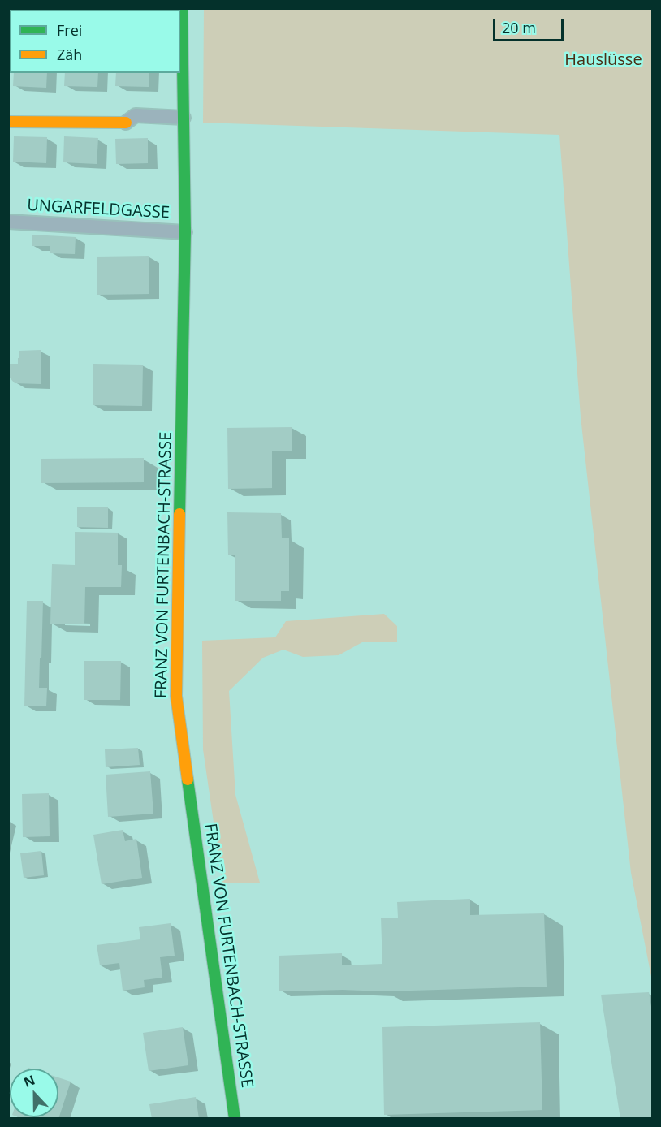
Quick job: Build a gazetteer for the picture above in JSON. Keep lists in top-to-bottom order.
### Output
{
  "streets": {
    "street": ["FRANZ VON FURTENBACH-STRASSE"],
    "lane": ["UNGARFELDGASSE"]
  },
  "crossings": [
    ["UNGARFELDGASSE", "FRANZ VON FURTENBACH-STRASSE"]
  ],
  "parks": ["Hauslüsse"],
  "legend": ["Frei", "Zäh"],
  "scale_bar": "20 m",
  "north": "top"
}
